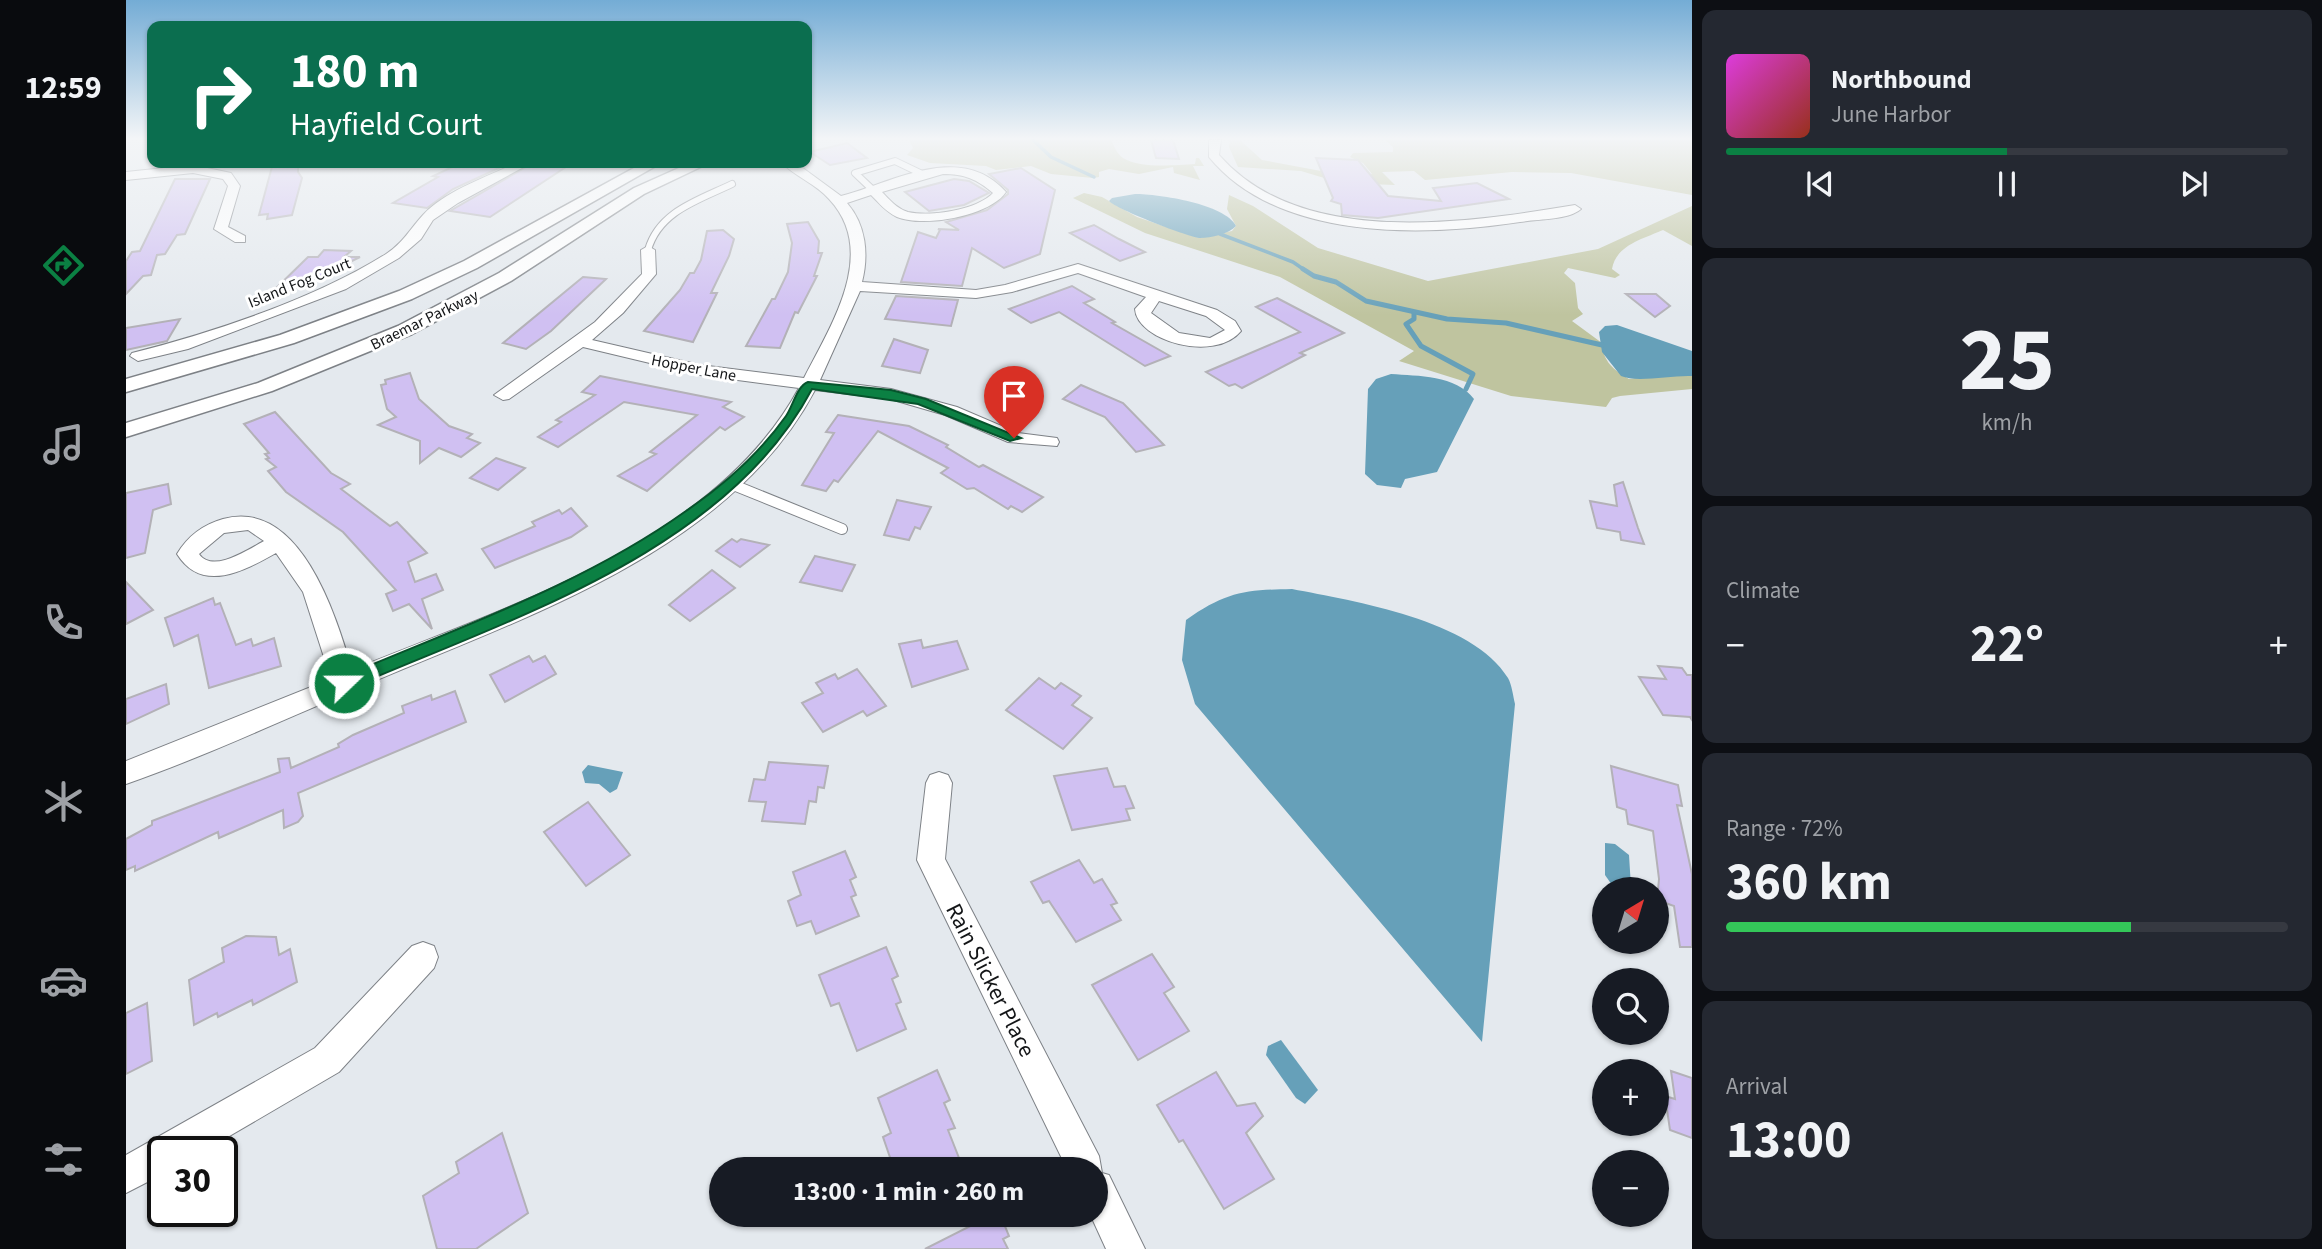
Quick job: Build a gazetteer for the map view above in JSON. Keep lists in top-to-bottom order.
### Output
{
  "streets": {
    "street": [
      "Island Fog Court",
      "Braemar Parkway",
      "Hopper Lane",
      "Rain Slicker Place"
    ]
  },
  "north": "top right",
  "page": {
    "tabs": "12:59",
    "turn": ["180 m", "Hayfield Court"],
    "song": ["Northbound", "June Harbor"],
    "tile": [
      ["25", "km/h"],
      "Climate",
      ["Range · 72%", "360 km"],
      ["Arrival", "13:00"]
    ],
    "heat": ["−", "22°", "+"],
    "map_buttons": ["+", "−"],
    "limit": "30",
    "trip": "13:00 · 1 min · 260 m"
  }
}
